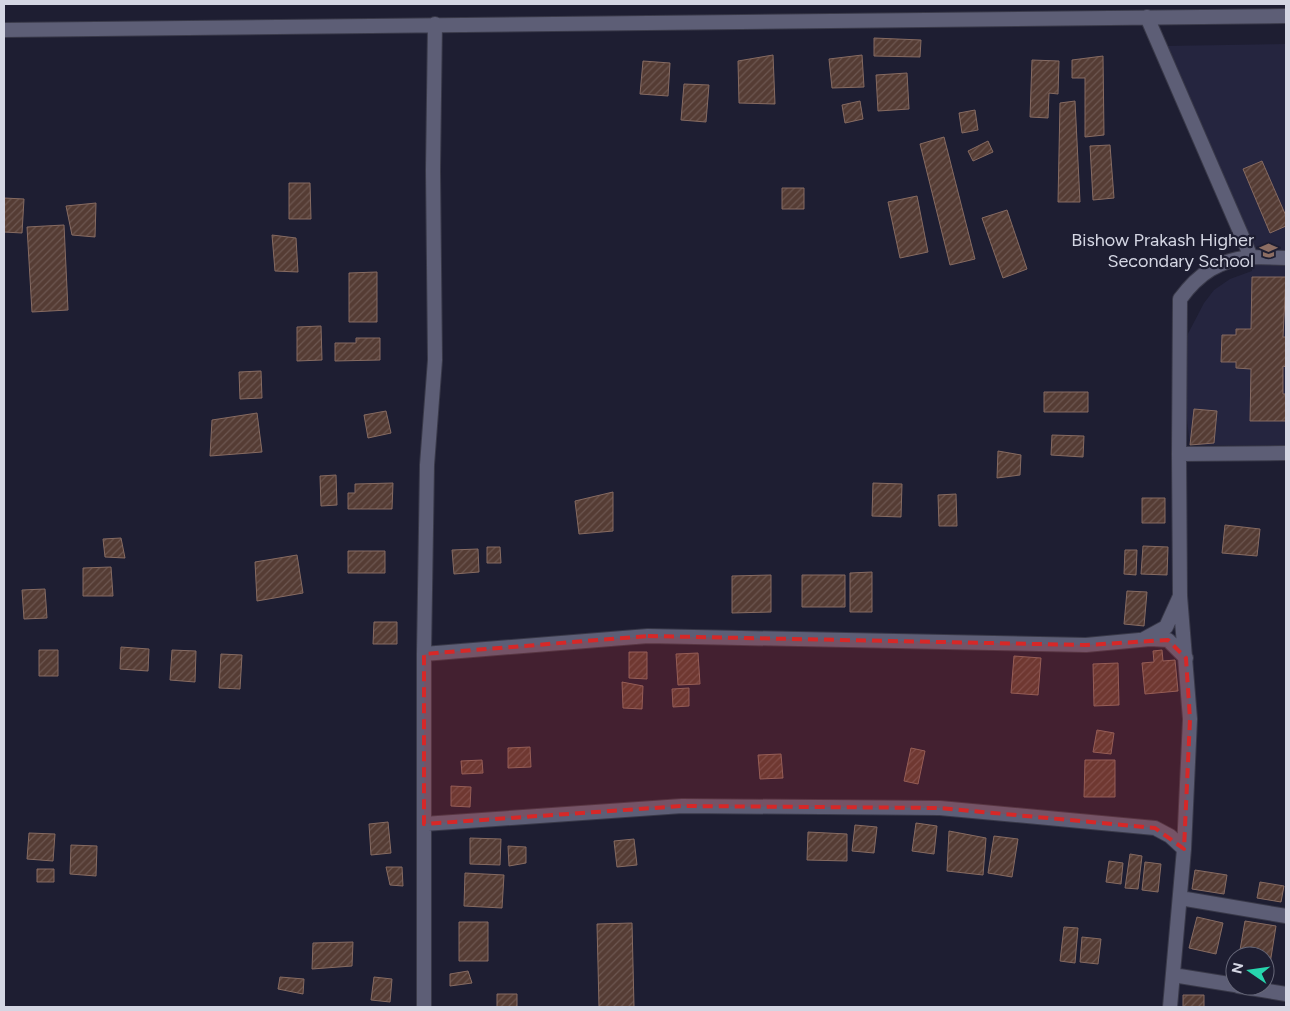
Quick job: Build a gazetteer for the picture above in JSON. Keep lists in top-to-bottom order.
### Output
{
  "places": {
    "school or university": ["Bishow Prakash Higher Secondary School"]
  },
  "north": "left"
}
